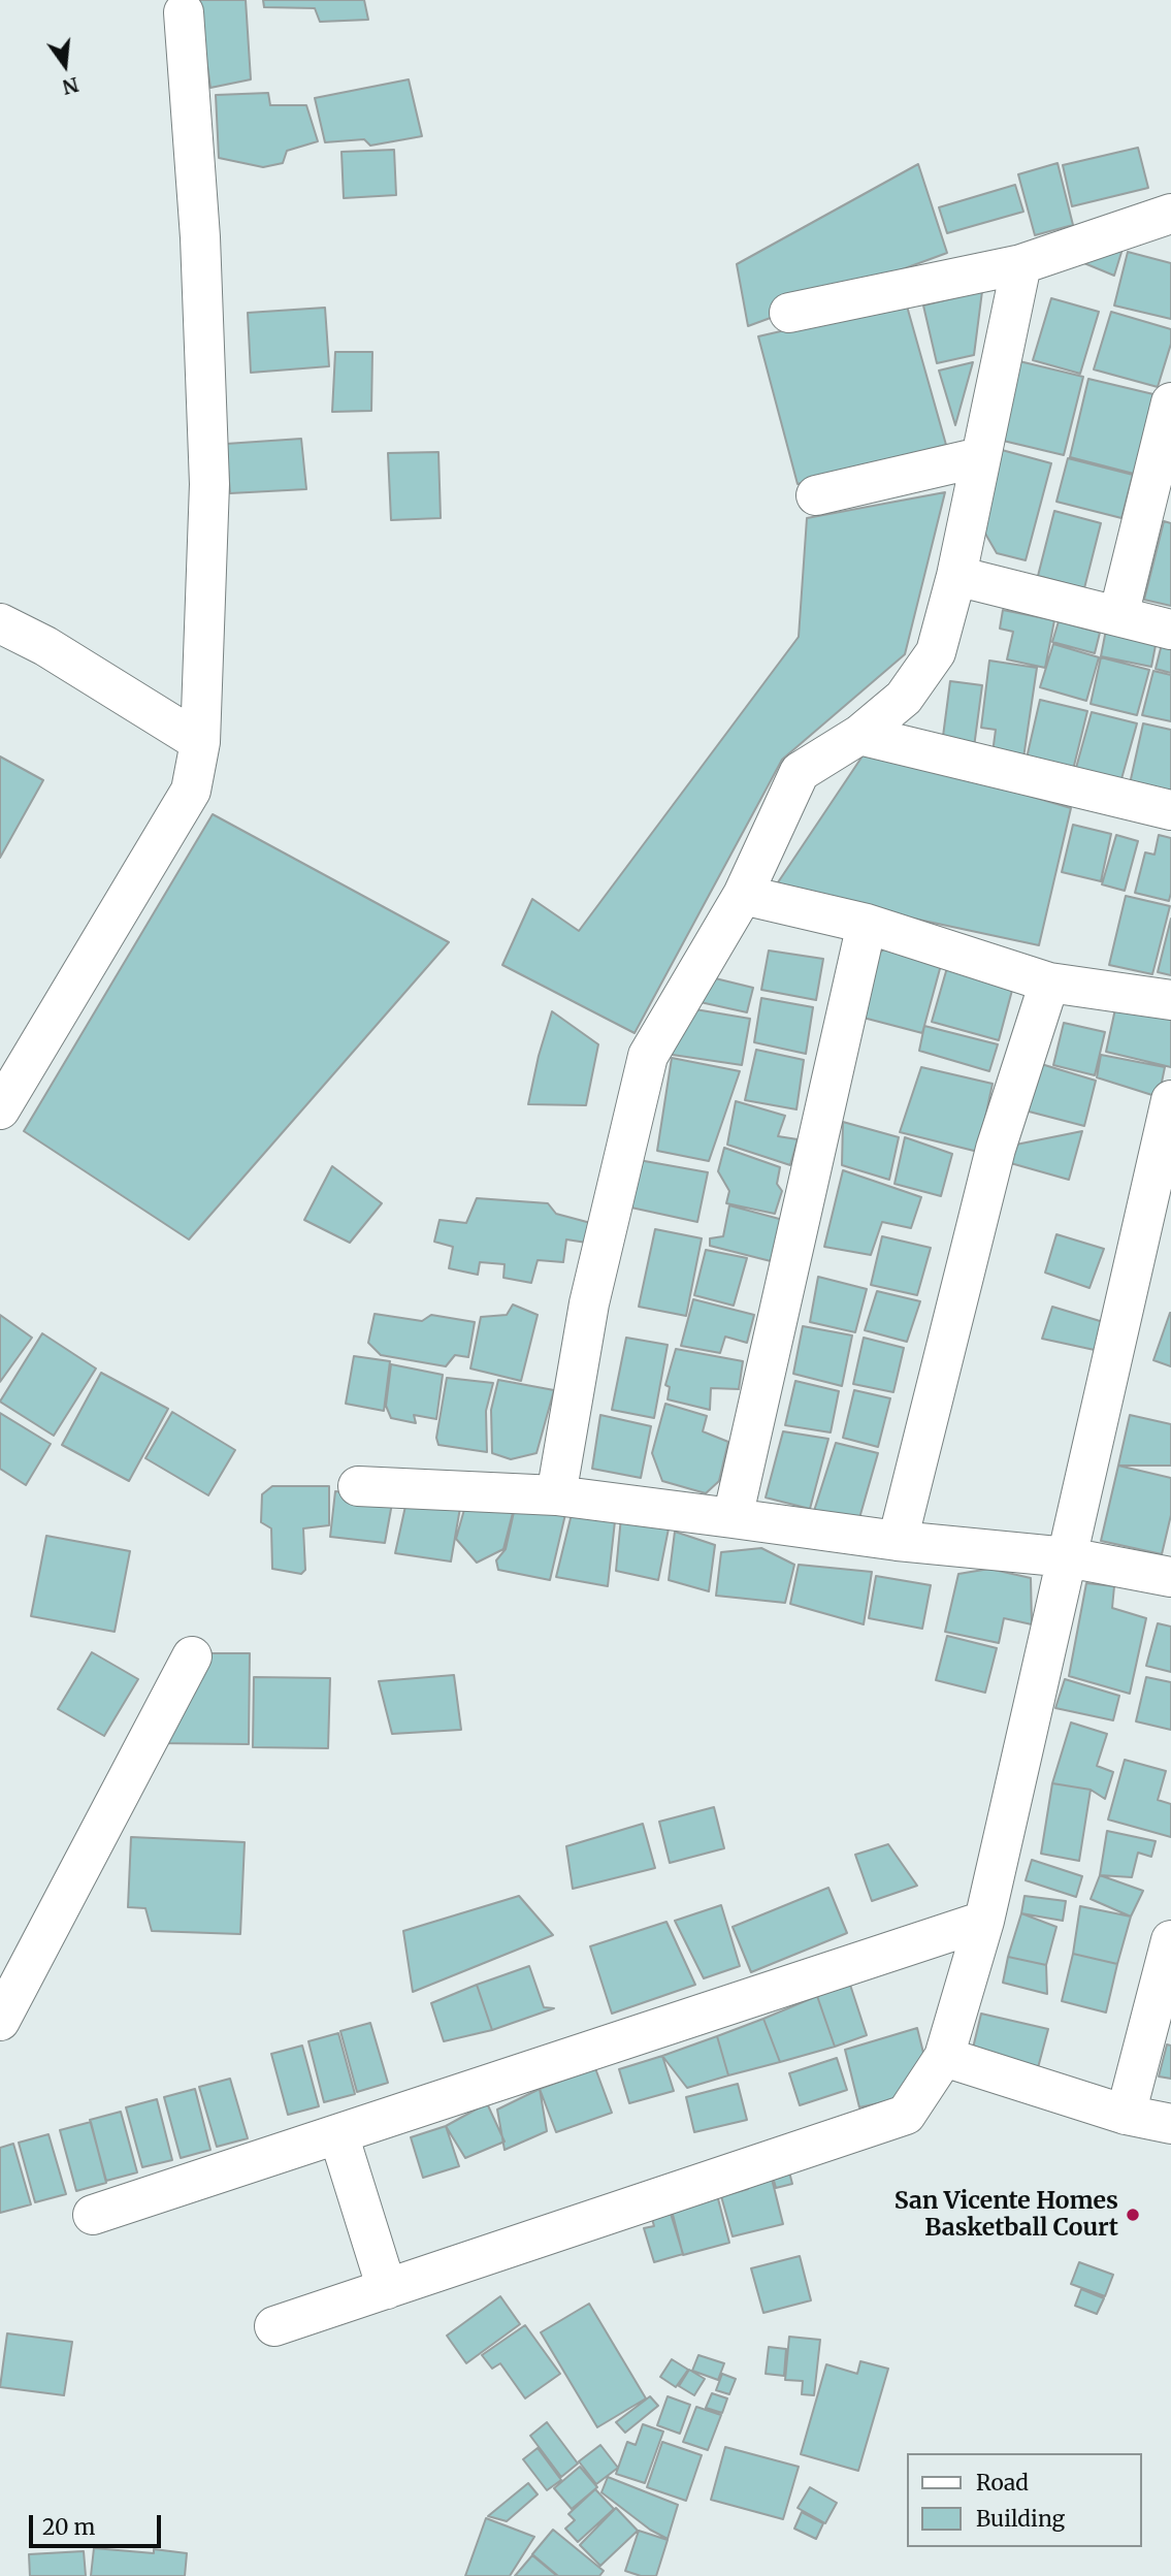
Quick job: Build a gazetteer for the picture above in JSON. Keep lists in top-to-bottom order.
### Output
{
  "places": ["San Vicente Homes Basketball Court"],
  "legend": ["Road", "Building"],
  "scale_bar": "20 m",
  "north": "bottom"
}
